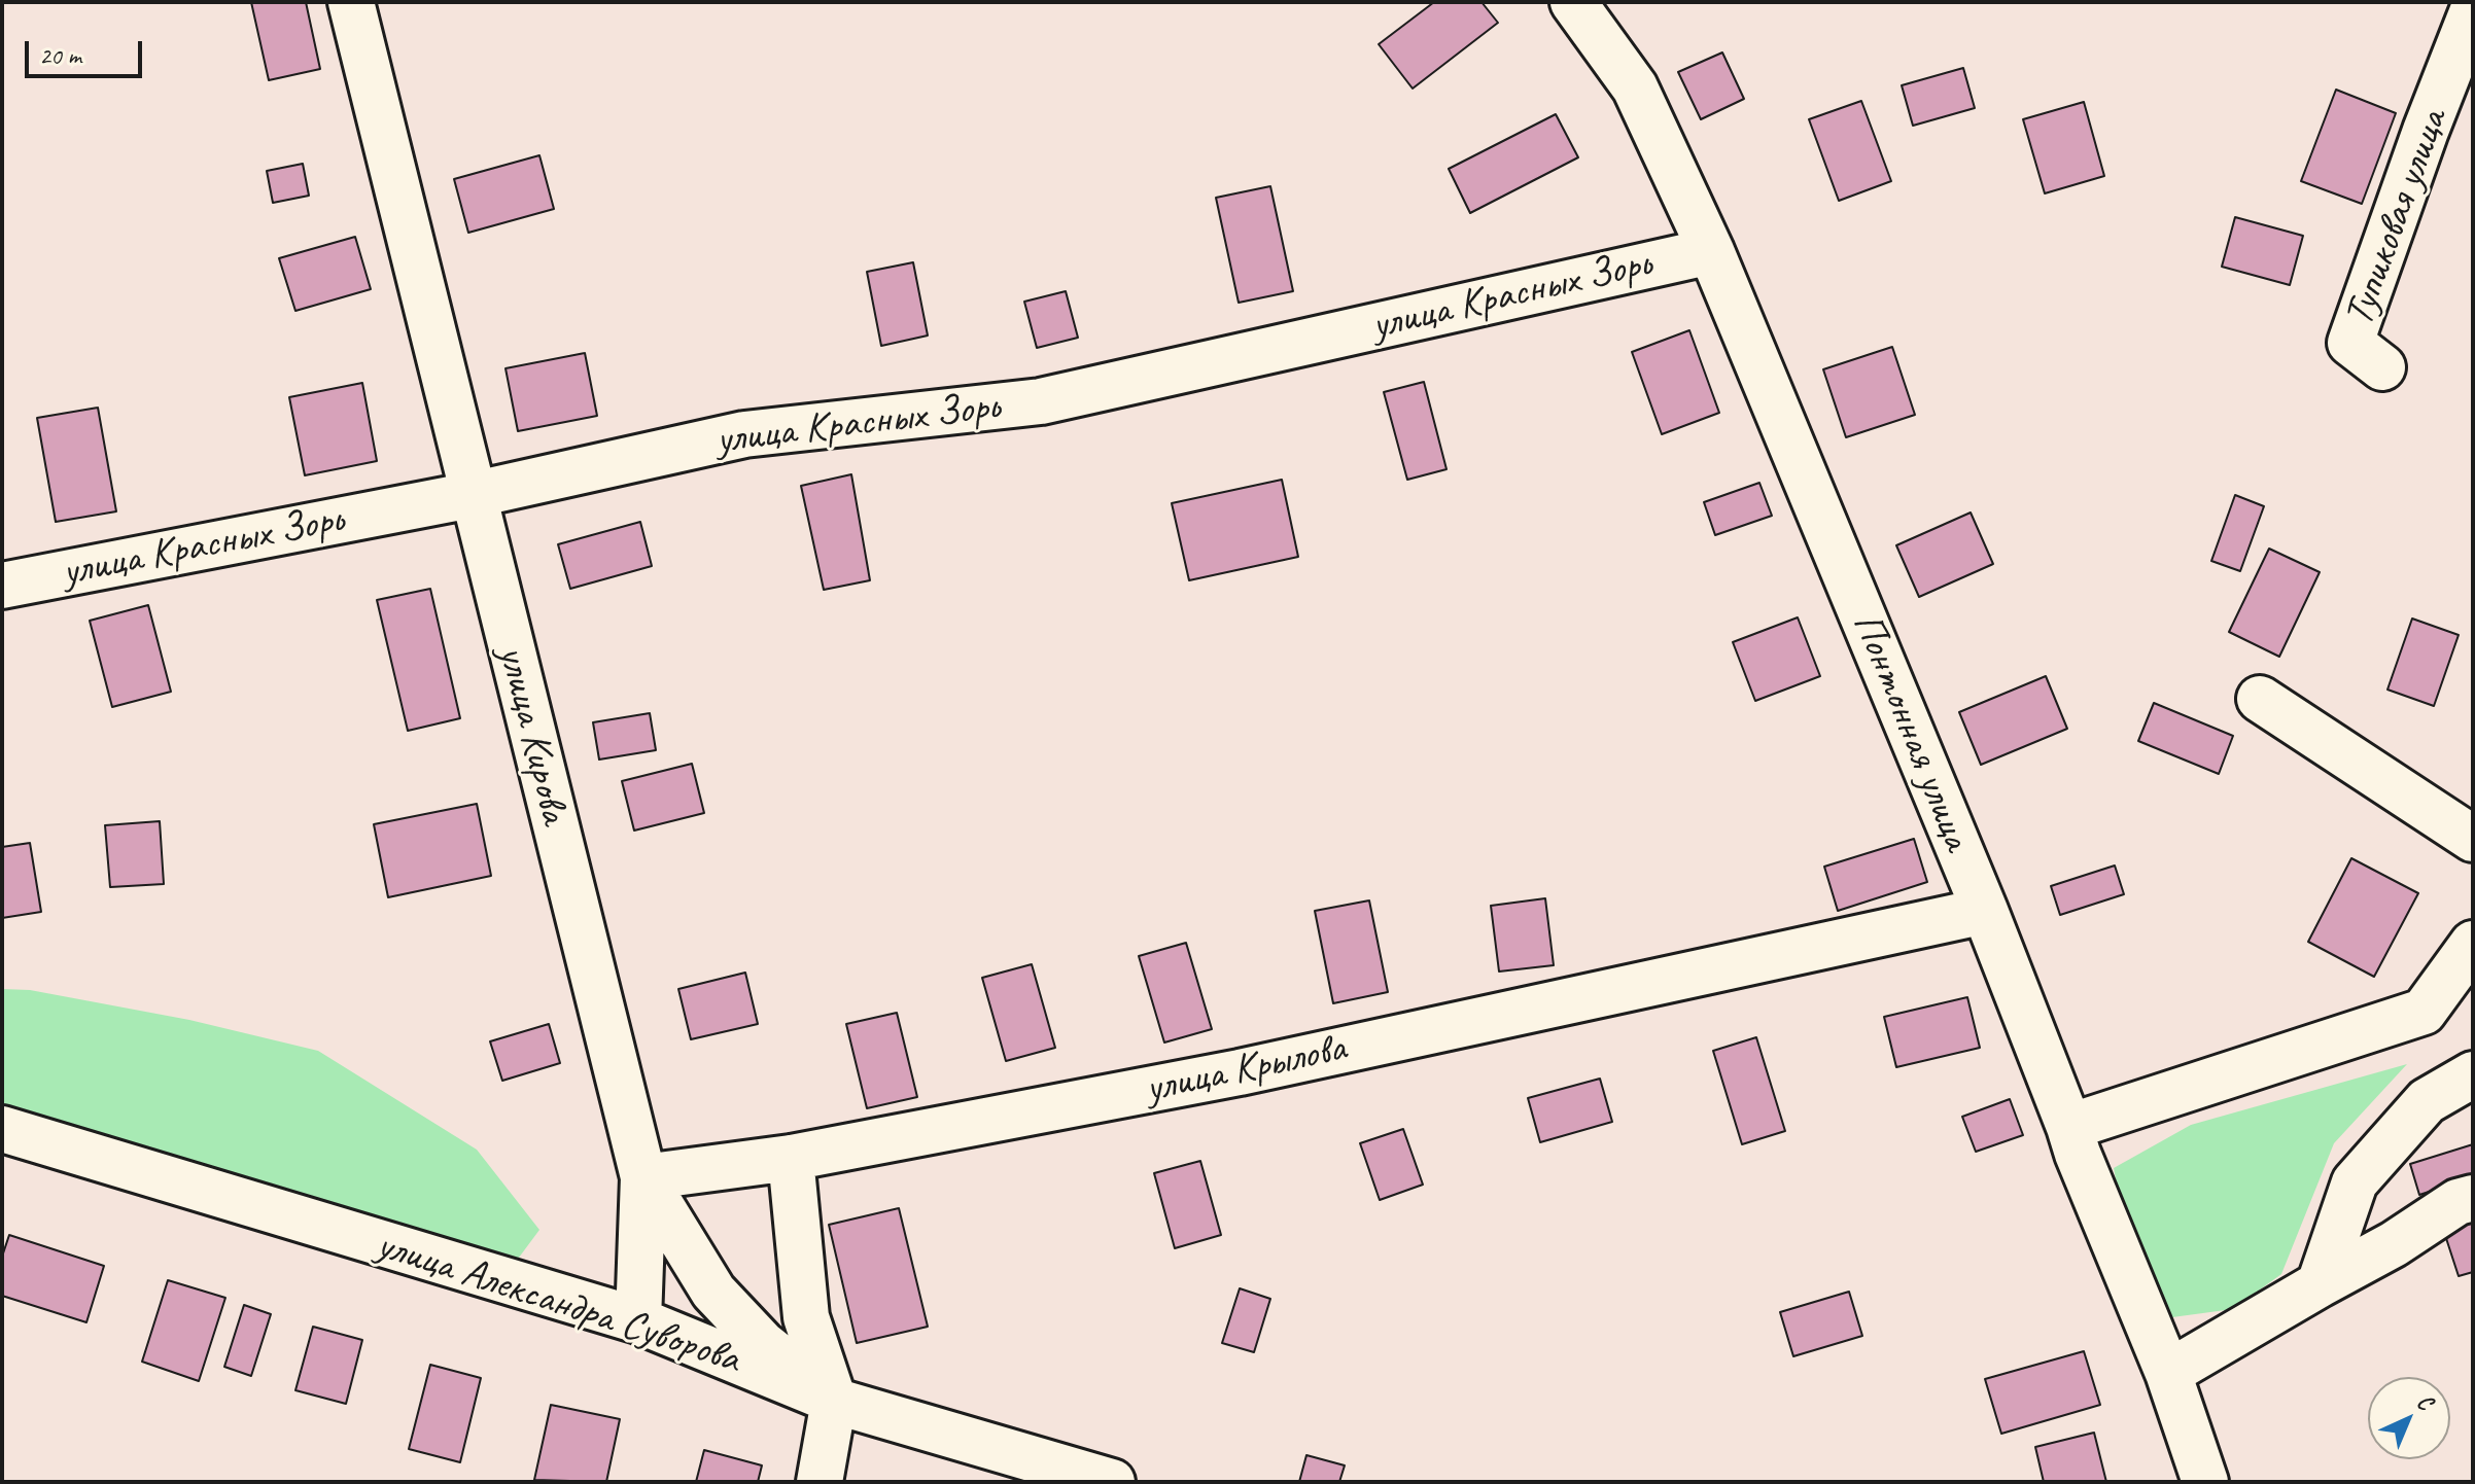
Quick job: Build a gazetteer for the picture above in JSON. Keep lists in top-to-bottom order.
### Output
{
  "streets": {
    "street": [
      "Тупиковая улица",
      "улица Красных Зорь",
      "Понтонная улица",
      "улица Кирова",
      "улица Крылова",
      "улица Александра Суворова"
    ]
  },
  "crossings": [
    ["улица Красных Зорь", "Понтонная улица"],
    ["улица Красных Зорь", "улица Кирова"],
    ["Понтонная улица", "улица Крылова"],
    ["улица Кирова", "улица Крылова"],
    ["улица Кирова", "улица Александра Суворова"]
  ],
  "scale_bar": "20 m",
  "north": "top right"
}
